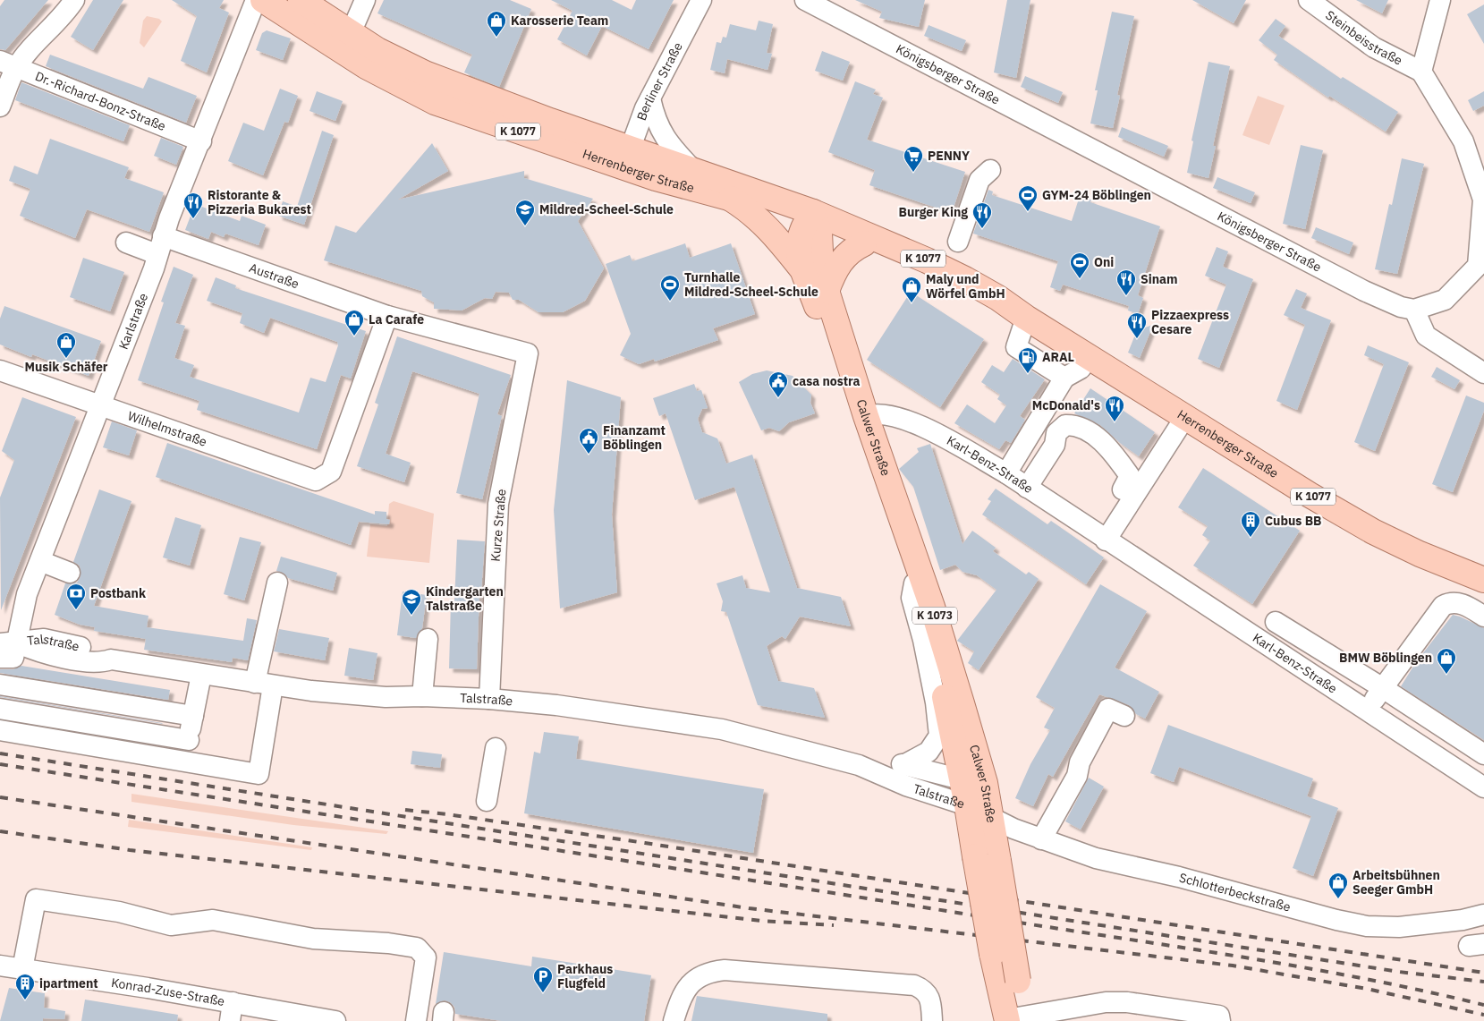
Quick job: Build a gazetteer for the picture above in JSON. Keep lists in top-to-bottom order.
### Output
{
  "streets": {
    "main road": [
      "K 1077",
      "Herrenberger Straße",
      "Calwer Straße",
      "K 1073"
    ],
    "street": [
      "Steinbeisstraße",
      "Königsberger Straße",
      "Berliner Straße",
      "Dr.-Richard-Bonz-Straße",
      "Austraße",
      "Karlstraße",
      "Wilhelmstraße",
      "Karl-Benz-Straße",
      "Kurze Straße",
      "Talstraße",
      "Schlotterbeckstraße",
      "Konrad-Zuse-Straße"
    ]
  },
  "crossings": [
    ["Berliner Straße", "Herrenberger Straße"],
    ["Dr.-Richard-Bonz-Straße", "Karlstraße"],
    ["Herrenberger Straße", "Calwer Straße"],
    ["Herrenberger Straße", "K 1073"],
    ["Austraße", "Karlstraße"],
    ["Austraße", "Wilhelmstraße"],
    ["Austraße", "Kurze Straße"],
    ["Karlstraße", "Wilhelmstraße"],
    ["Karlstraße", "Talstraße"],
    ["Calwer Straße", "Karl-Benz-Straße"],
    ["Calwer Straße", "K 1073"],
    ["Calwer Straße", "Talstraße"],
    ["Calwer Straße", "Schlotterbeckstraße"],
    ["Kurze Straße", "Talstraße"],
    ["Talstraße", "Schlotterbeckstraße"]
  ],
  "places": {
    "shop": [
      "Karosserie Team",
      "Maly und Wörfel GmbH",
      "La Carafe",
      "Musik Schäfer",
      "BMW Böblingen",
      "Arbeitsbühnen Seeger GmbH"
    ],
    "supermarket": ["PENNY"],
    "sports": ["GYM-24 Böblingen", "Oni", "Turnhalle Mildred-Scheel-Schule"],
    "restaurant": [
      "Ristorante & Pizzeria Bukarest",
      "Burger King",
      "Sinam",
      "Pizzaexpress Cesare",
      "McDonald's"
    ],
    "school or university": ["Mildred-Scheel-Schule", "Kindergarten Talstraße"],
    "fuel station": ["ARAL"],
    "public building": ["casa nostra", "Finanzamt Böblingen"],
    "building": ["Cubus BB", "ipartment"],
    "bank": ["Postbank"],
    "parking": ["Parkhaus Flugfeld"]
  }
}
